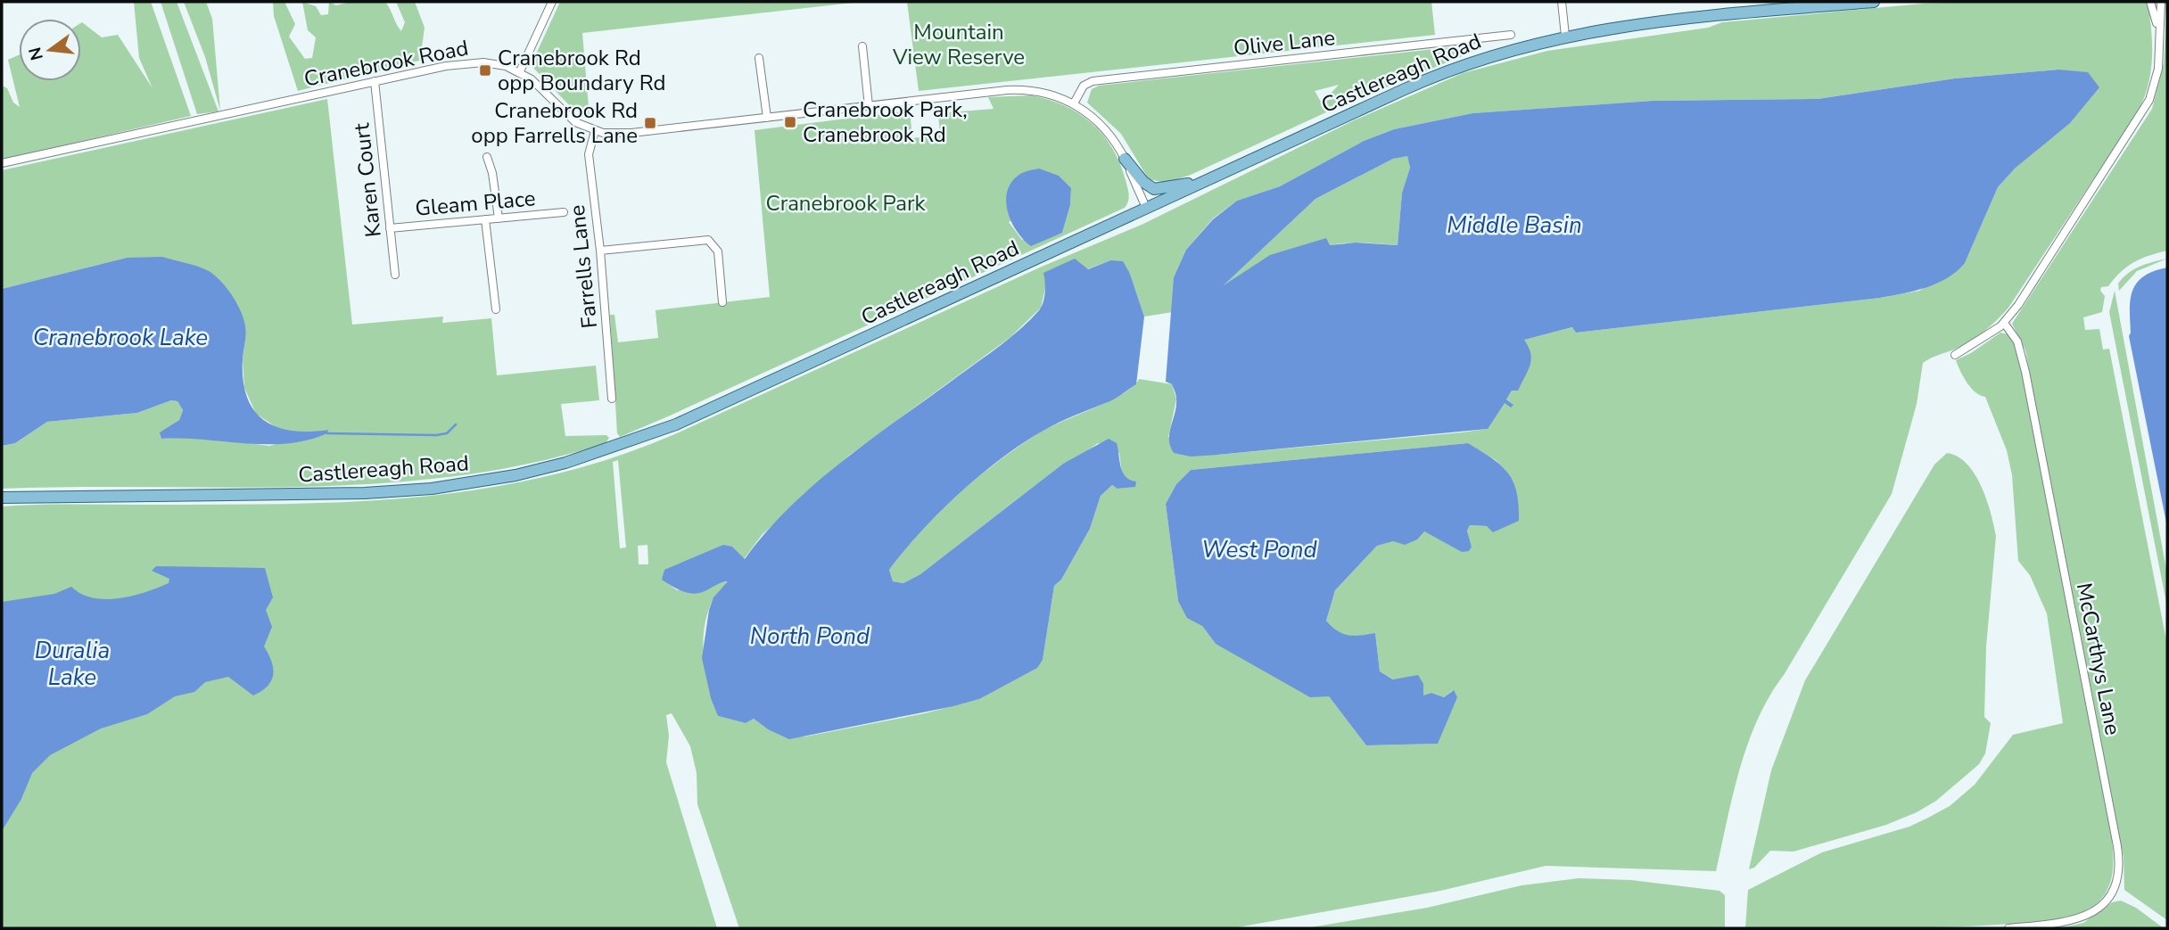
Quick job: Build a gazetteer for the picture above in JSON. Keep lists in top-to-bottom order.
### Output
{
  "streets": {
    "main road": ["Castlereagh Road"],
    "street": [
      "Olive Lane",
      "Cranebrook Road",
      "Karen Court",
      "Gleam Place",
      "Farrells Lane",
      "McCarthys Lane"
    ]
  },
  "crossings": [
    ["Olive Lane", "Cranebrook Road"],
    ["Cranebrook Road", "Castlereagh Road"],
    ["Cranebrook Road", "Karen Court"],
    ["Cranebrook Road", "Farrells Lane"],
    ["Karen Court", "Gleam Place"]
  ],
  "water": [
    "Middle Basin",
    "Cranebrook Lake",
    "West Pond",
    "North Pond",
    "Duralia Lake"
  ],
  "parks": ["Mountain View Reserve", "Cranebrook Park"],
  "places": {
    "transit": ["Cranebrook Rd opp Boundary Rd", "Cranebrook Park, Cranebrook Rd", "Cranebrook Rd opp Farrells Lane"]
  },
  "north": "left"
}
